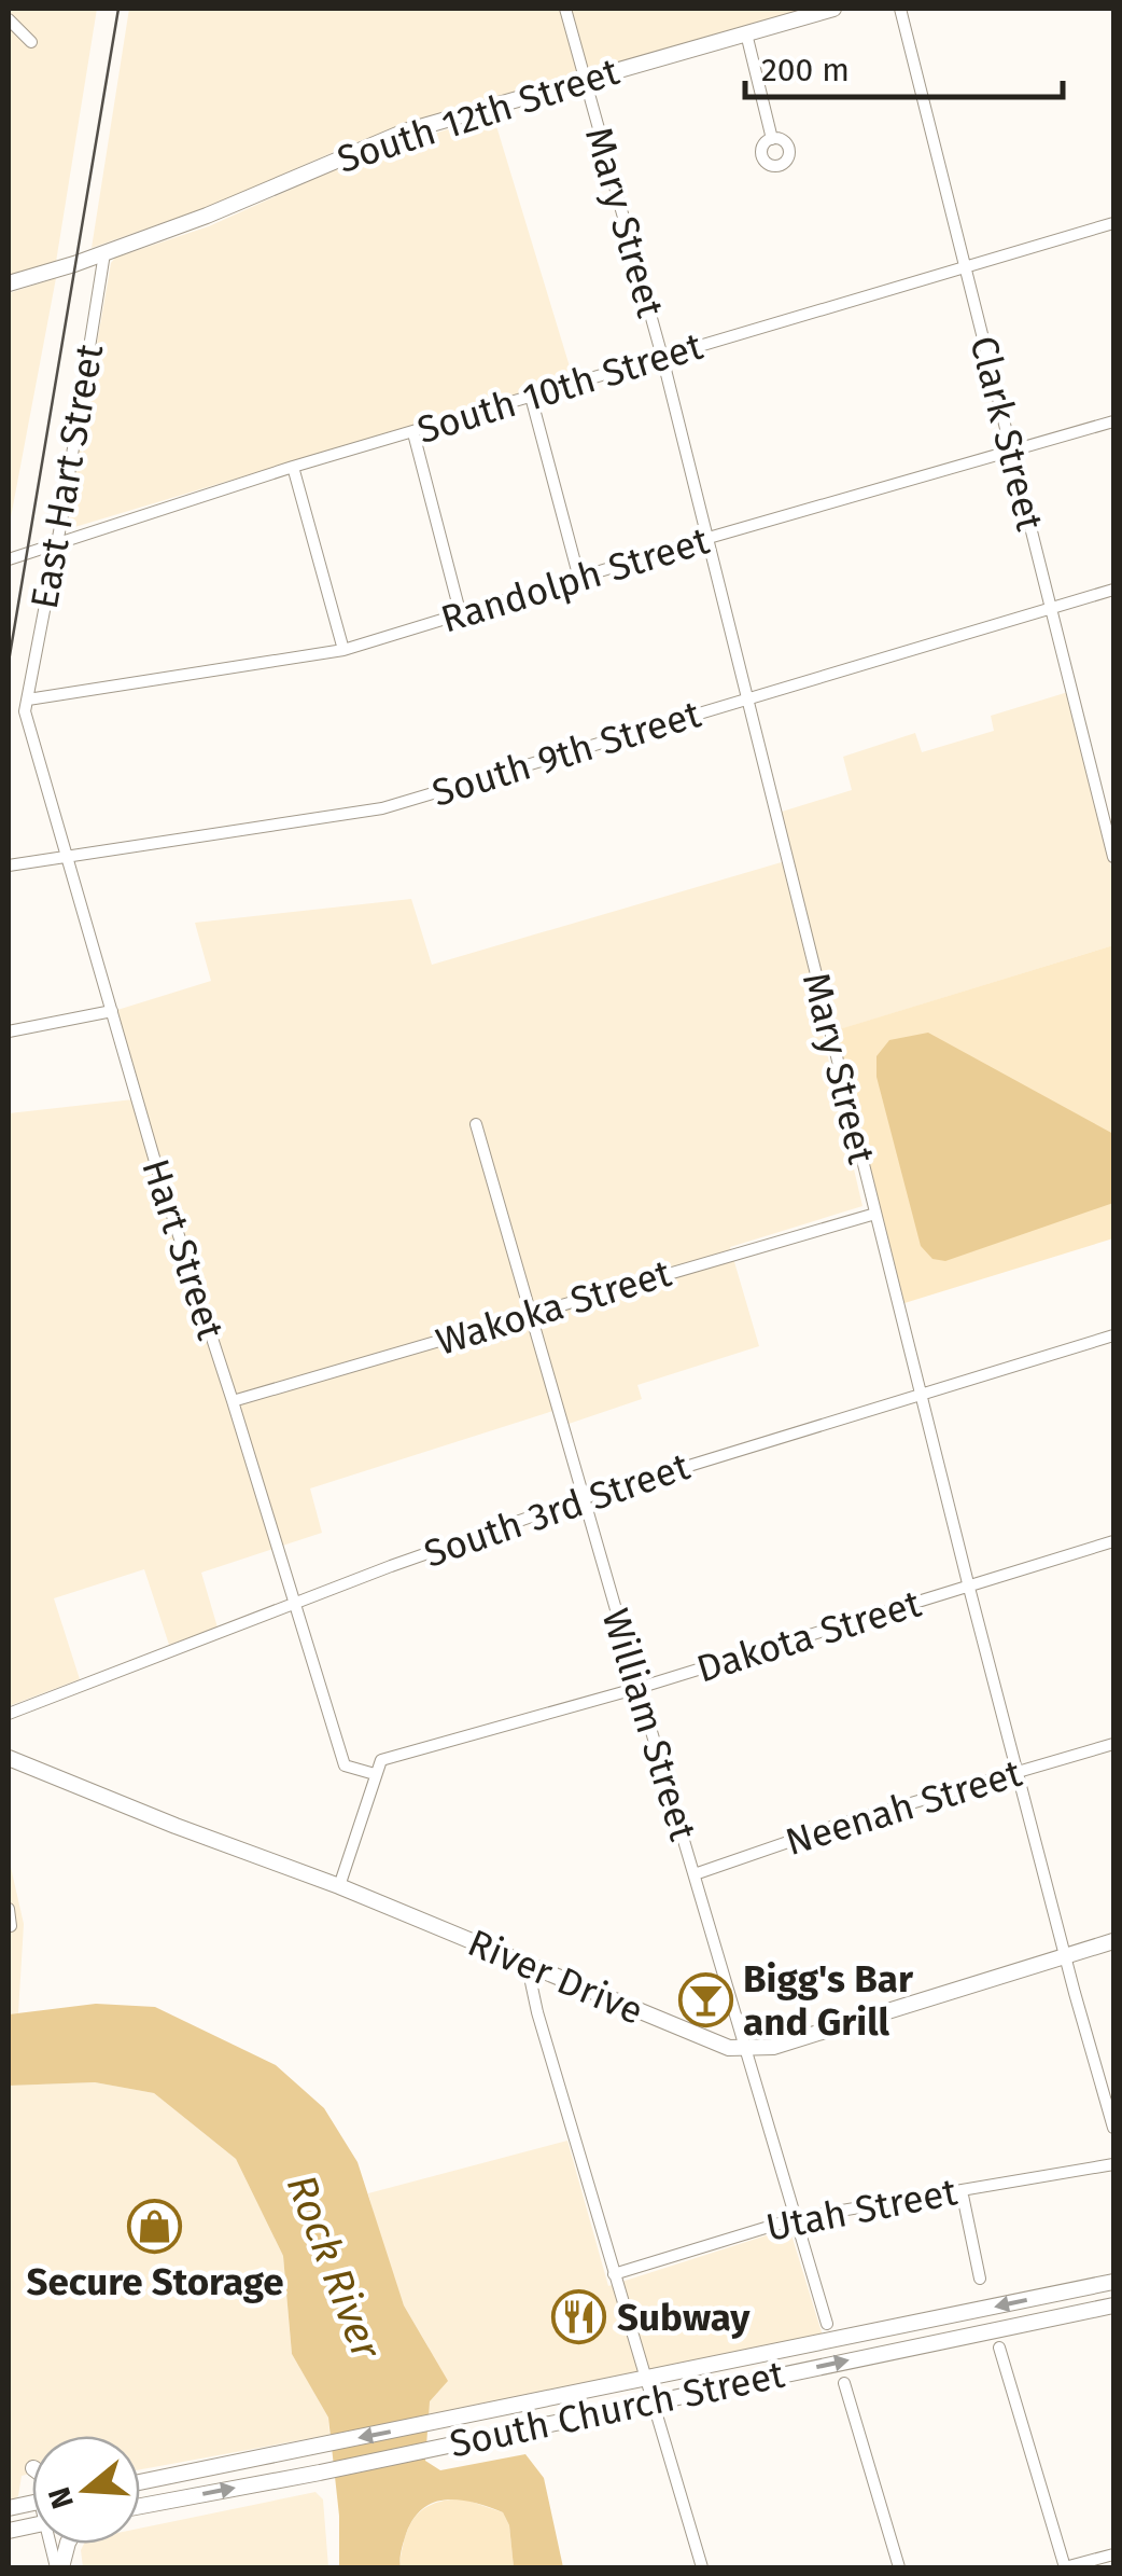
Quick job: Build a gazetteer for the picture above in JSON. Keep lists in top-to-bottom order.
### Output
{
  "streets": {
    "main road": ["South 12th Street", "River Drive", "South Church Street"],
    "street": [
      "Mary Street",
      "South 10th Street",
      "Clark Street",
      "East Hart Street",
      "Randolph Street",
      "South 9th Street",
      "Hart Street",
      "Wakoka Street",
      "South 3rd Street",
      "Dakota Street",
      "William Street",
      "Neenah Street",
      "Utah Street"
    ]
  },
  "crossings": [
    ["South 12th Street", "Mary Street"],
    ["South 12th Street", "East Hart Street"],
    ["Mary Street", "South 10th Street"],
    ["Mary Street", "Randolph Street"],
    ["Mary Street", "South 9th Street"],
    ["Mary Street", "Wakoka Street"],
    ["Mary Street", "South 3rd Street"],
    ["Mary Street", "Dakota Street"],
    ["Mary Street", "Neenah Street"],
    ["Mary Street", "River Drive"],
    ["South 10th Street", "Clark Street"],
    ["South 10th Street", "East Hart Street"],
    ["Clark Street", "Randolph Street"],
    ["Clark Street", "South 9th Street"],
    ["East Hart Street", "Randolph Street"],
    ["East Hart Street", "Hart Street"],
    ["Randolph Street", "Hart Street"],
    ["South 9th Street", "Hart Street"],
    ["Hart Street", "Wakoka Street"],
    ["Hart Street", "South 3rd Street"],
    ["Hart Street", "Dakota Street"],
    ["Wakoka Street", "William Street"],
    ["South 3rd Street", "William Street"],
    ["Dakota Street", "William Street"],
    ["William Street", "Neenah Street"],
    ["William Street", "River Drive"],
    ["William Street", "Utah Street"]
  ],
  "water": ["Rock River"],
  "places": {
    "bar": ["Bigg's Bar and Grill"],
    "shop": ["Secure Storage"],
    "restaurant": ["Subway"]
  },
  "scale_bar": "200 m",
  "north": "left"
}
